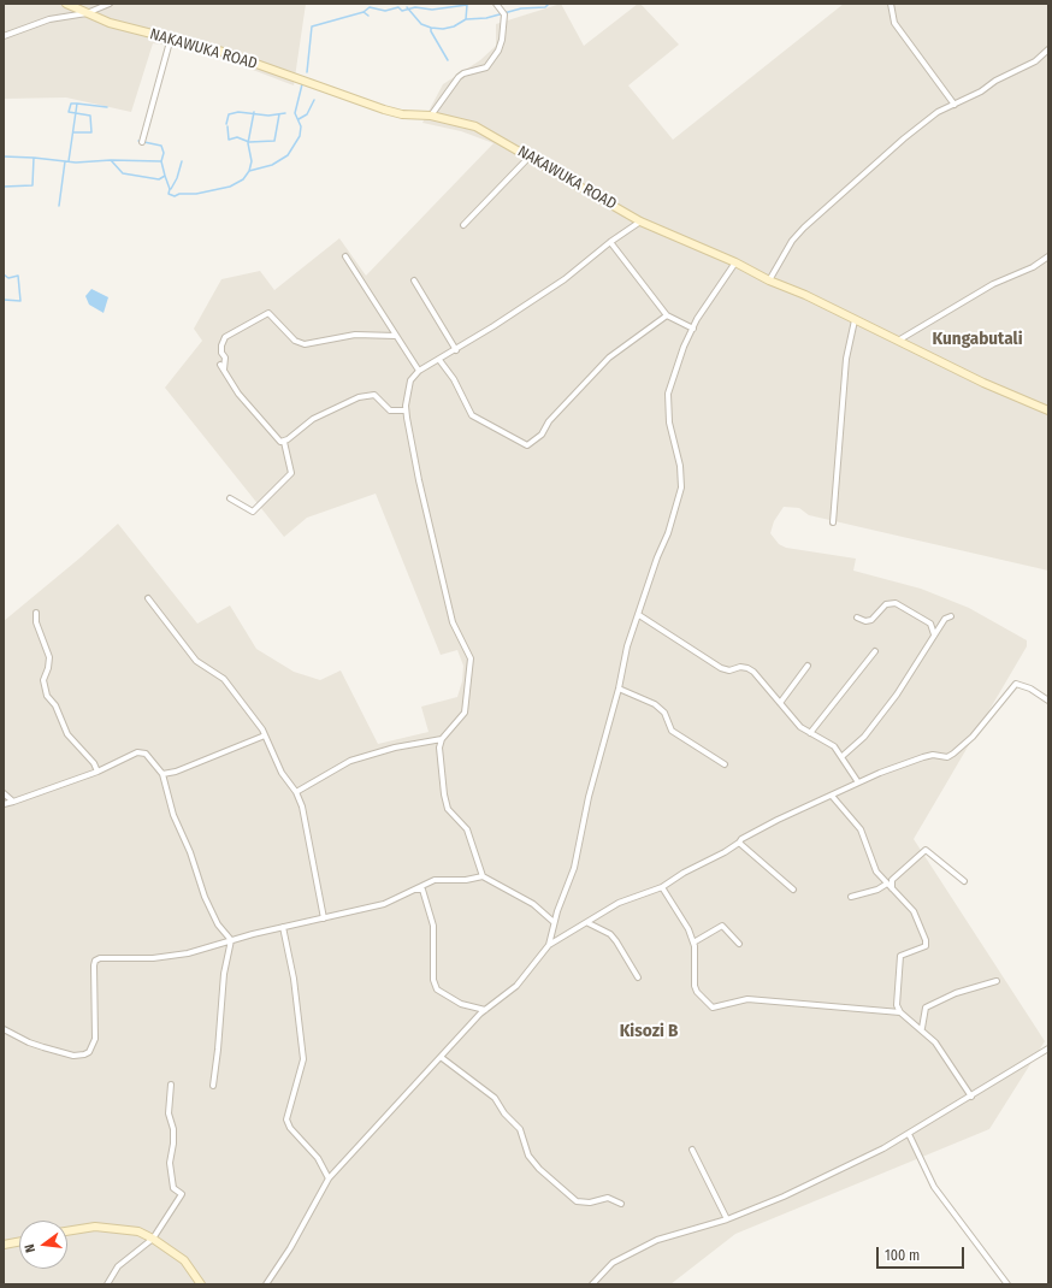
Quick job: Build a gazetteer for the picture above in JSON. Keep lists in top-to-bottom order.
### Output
{
  "streets": {
    "main road": ["NAKAWUKA ROAD"]
  },
  "districts": ["Kungabutali", "Kisozi B"],
  "scale_bar": "100 m",
  "north": "left"
}
